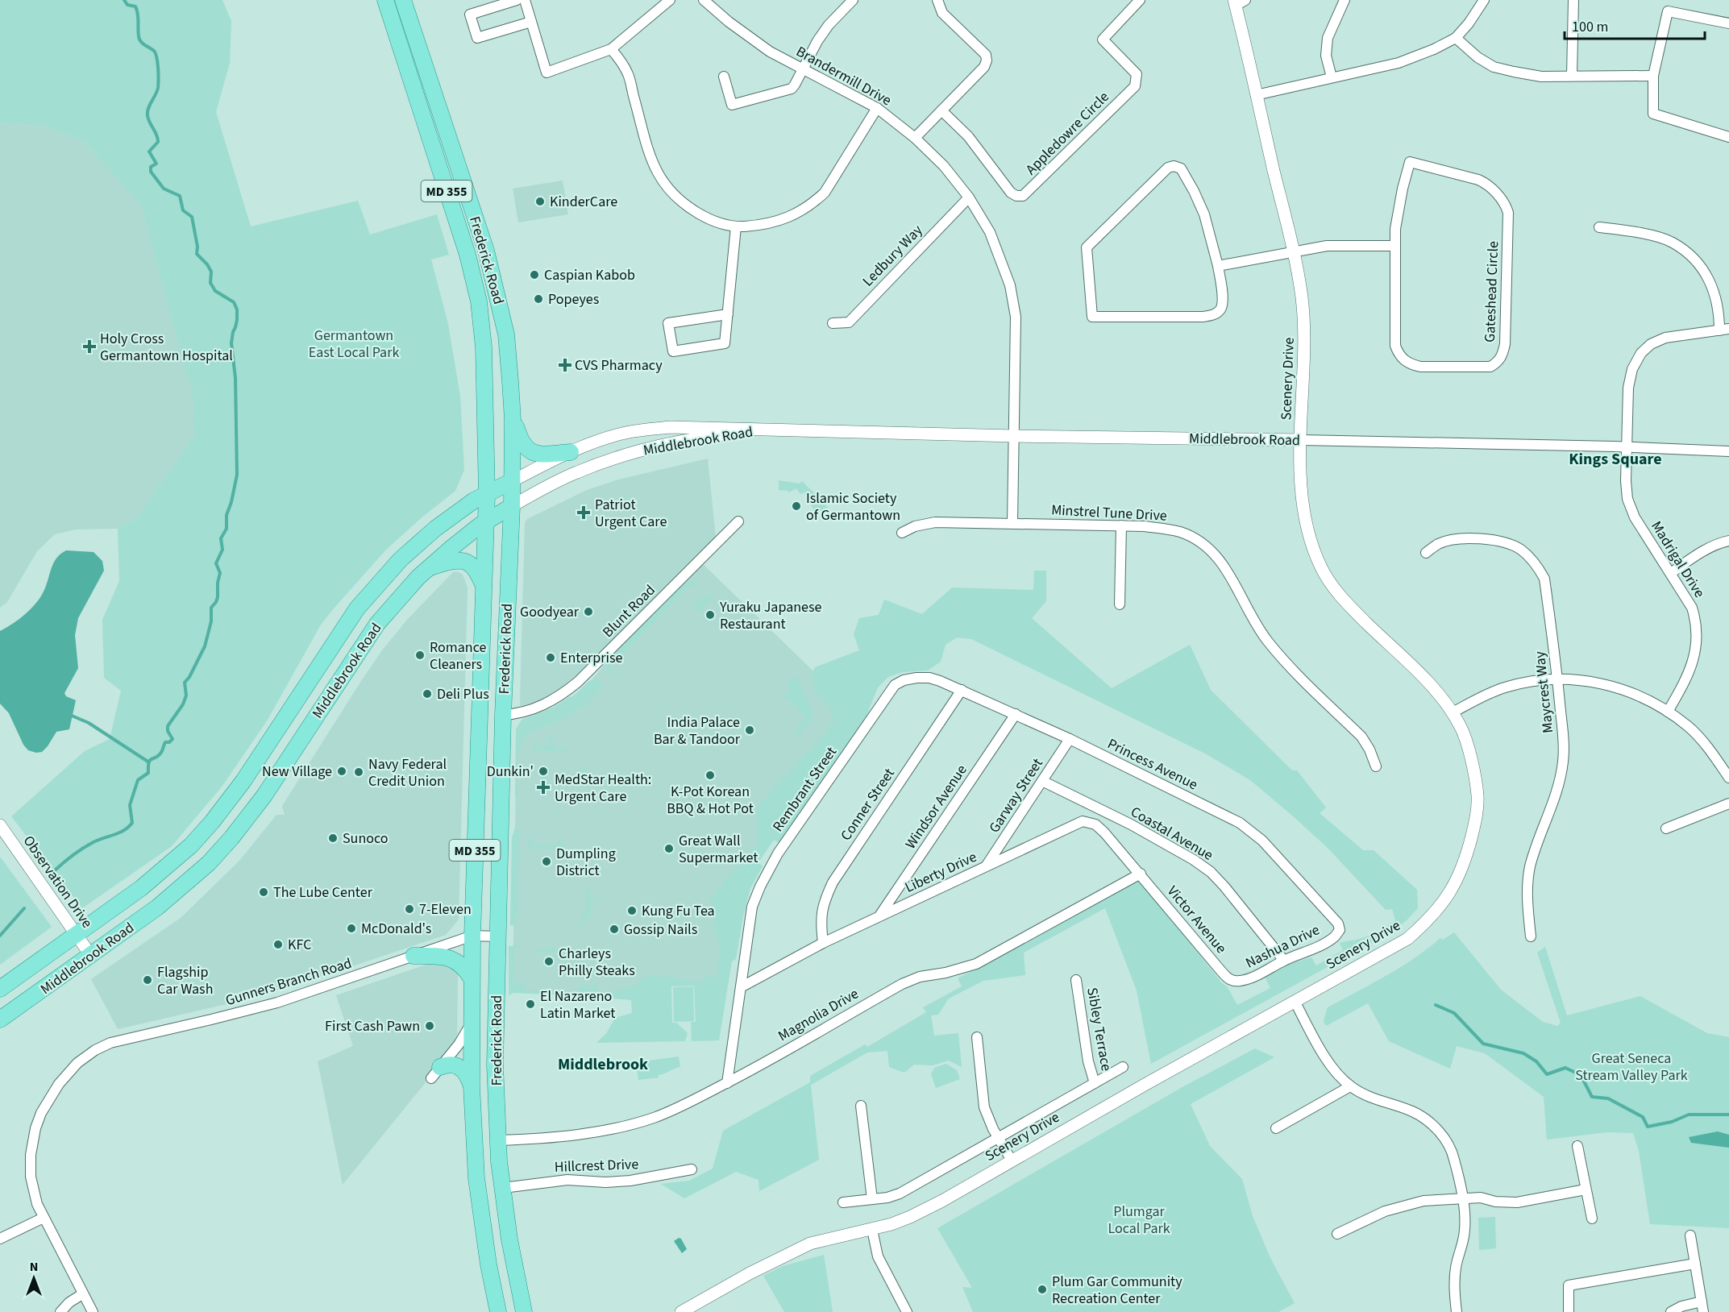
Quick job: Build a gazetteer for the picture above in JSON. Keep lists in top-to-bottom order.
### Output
{
  "streets": {
    "main road": ["MD 355", "Frederick Road", "Middlebrook Road"],
    "street": [
      "Brandermill Drive",
      "Appledowre Circle",
      "Ledbury Way",
      "Gateshead Circle",
      "Scenery Drive",
      "Minstrel Tune Drive",
      "Madrigal Drive",
      "Blunt Road",
      "Maycrest Way",
      "Princess Avenue",
      "Rembrant Street",
      "Garway Street",
      "Conner Street",
      "Windsor Avenue",
      "Coastal Avenue",
      "Liberty Drive",
      "Observation Drive",
      "Victor Avenue",
      "Nashua Drive",
      "Gunners Branch Road",
      "Magnolia Drive",
      "Sibley Terrace",
      "Hillcrest Drive"
    ]
  },
  "crossings": [
    ["Brandermill Drive", "Ledbury Way"],
    ["Brandermill Drive", "Middlebrook Road"],
    ["Brandermill Drive", "Minstrel Tune Drive"],
    ["Frederick Road", "Middlebrook Road"],
    ["Frederick Road", "Blunt Road"],
    ["Frederick Road", "Gunners Branch Road"],
    ["Frederick Road", "Magnolia Drive"],
    ["Frederick Road", "Hillcrest Drive"],
    ["Scenery Drive", "Middlebrook Road"],
    ["Middlebrook Road", "Madrigal Drive"],
    ["Middlebrook Road", "Observation Drive"],
    ["Princess Avenue", "Rembrant Street"],
    ["Princess Avenue", "Garway Street"],
    ["Princess Avenue", "Conner Street"],
    ["Princess Avenue", "Windsor Avenue"],
    ["Princess Avenue", "Nashua Drive"],
    ["Rembrant Street", "Liberty Drive"],
    ["Rembrant Street", "Magnolia Drive"],
    ["Garway Street", "Coastal Avenue"],
    ["Garway Street", "Liberty Drive"],
    ["Conner Street", "Liberty Drive"],
    ["Windsor Avenue", "Liberty Drive"],
    ["Coastal Avenue", "Nashua Drive"],
    ["Liberty Drive", "Victor Avenue"],
    ["Liberty Drive", "Magnolia Drive"],
    ["Victor Avenue", "Nashua Drive"],
    ["Victor Avenue", "Magnolia Drive"]
  ],
  "districts": ["Kings Square", "Middlebrook"],
  "parks": ["Germantown East Local Park", "Great Seneca Stream Valley Park", "Plumgar Local Park"],
  "places": {
    "other": [
      "KinderCare",
      "Caspian Kabob",
      "Popeyes",
      "Islamic Society of Germantown",
      "Goodyear",
      "Yuraku Japanese Restaurant",
      "Romance Cleaners",
      "Enterprise",
      "Deli Plus",
      "India Palace Bar & Tandoor",
      "New Village",
      "Dunkin'",
      "Navy Federal Credit Union",
      "K-Pot Korean BBQ & Hot Pot",
      "Sunoco",
      "Great Wall Supermarket",
      "Dumpling District",
      "The Lube Center",
      "7-Eleven",
      "Kung Fu Tea",
      "McDonald's",
      "Gossip Nails",
      "KFC",
      "Charleys Philly Steaks",
      "Flagship Car Wash",
      "El Nazareno Latin Market",
      "First Cash Pawn",
      "Plum Gar Community Recreation Center"
    ],
    "health": [
      "Holy Cross Germantown Hospital",
      "CVS Pharmacy",
      "Patriot Urgent Care",
      "MedStar Health: Urgent Care"
    ]
  },
  "scale_bar": "100 m",
  "north": "top"
}
